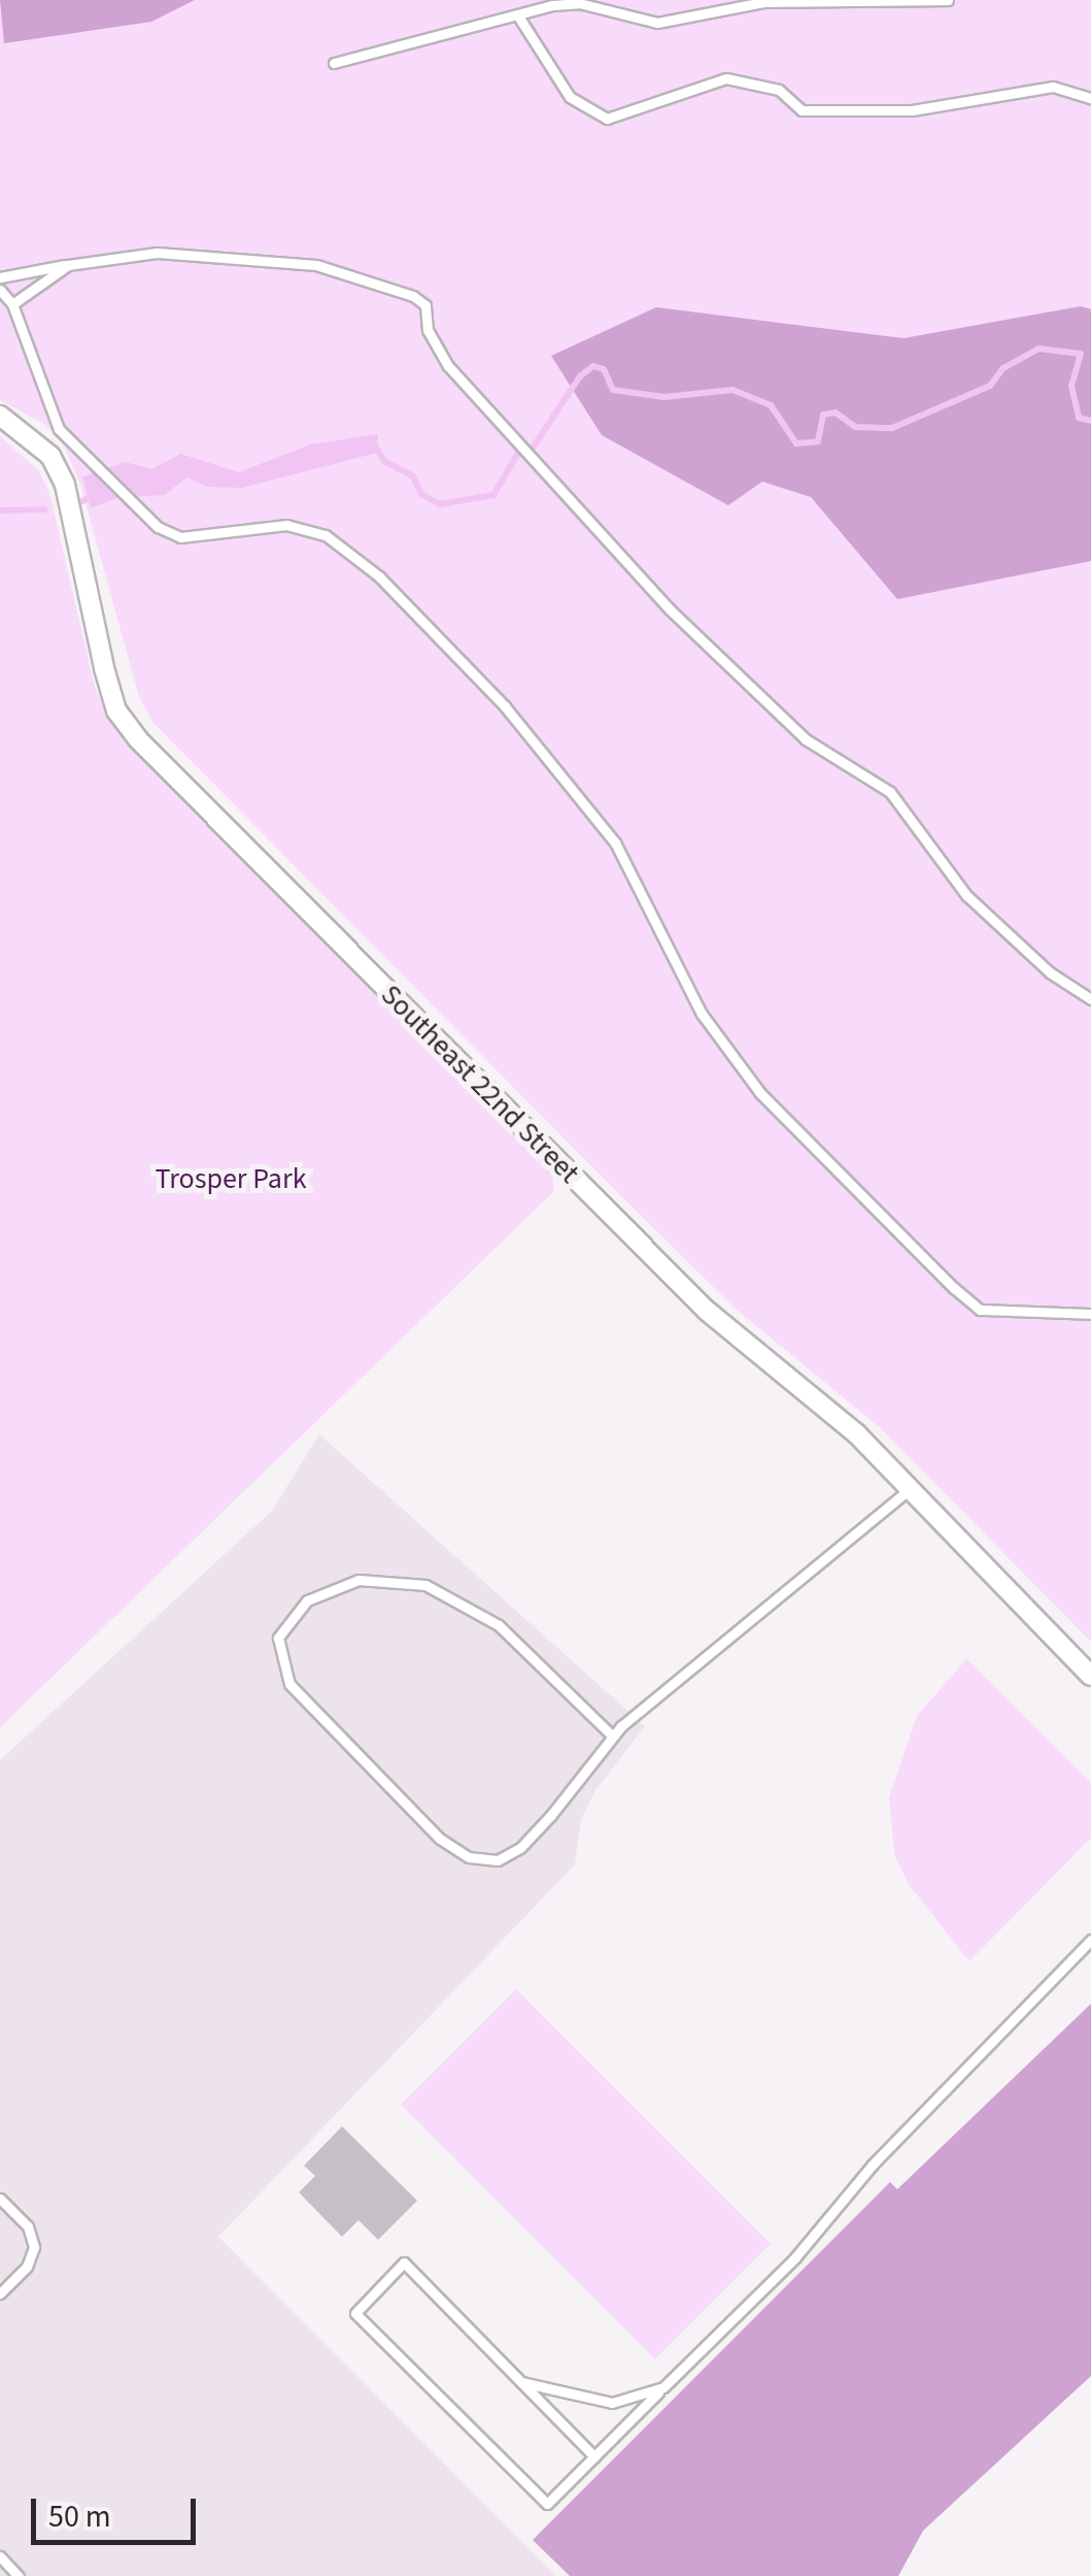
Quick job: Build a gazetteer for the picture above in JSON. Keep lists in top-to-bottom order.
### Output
{
  "streets": {
    "street": ["Southeast 22nd Street"]
  },
  "parks": ["Trosper Park"],
  "scale_bar": "50 m"
}
